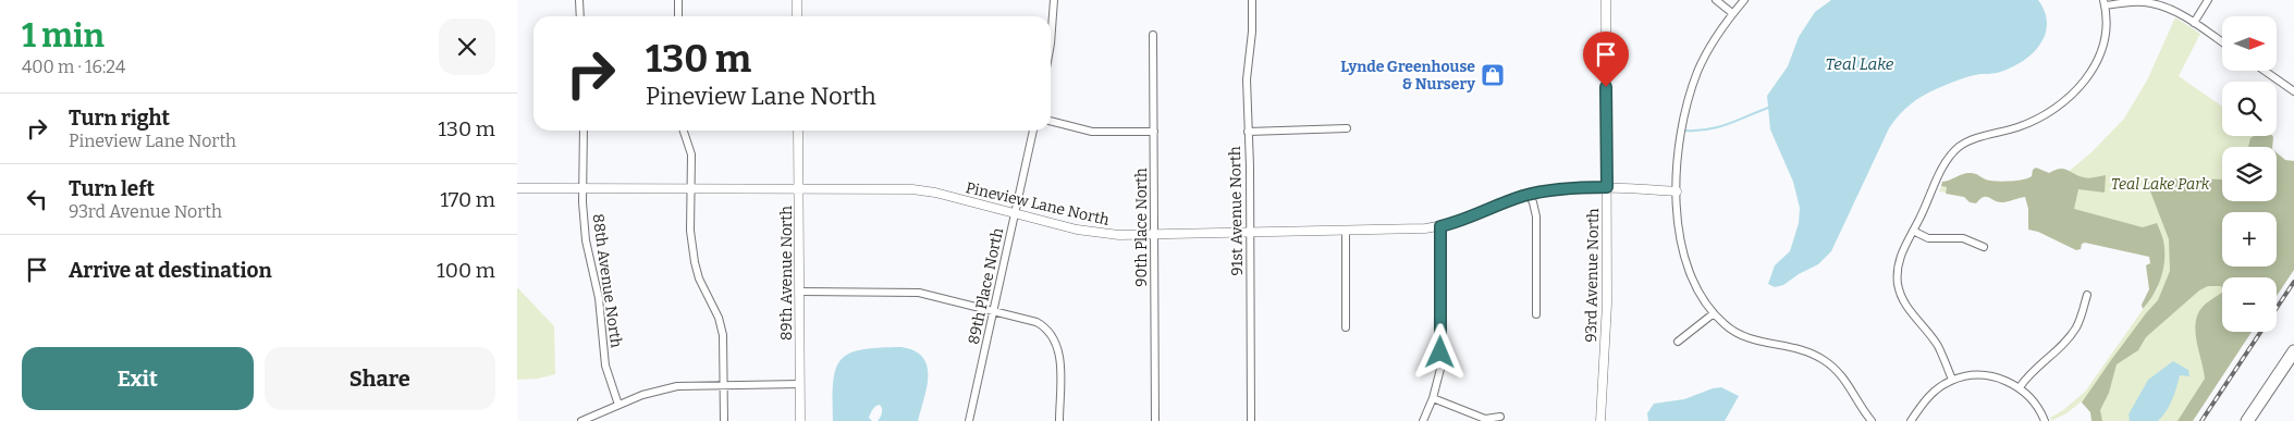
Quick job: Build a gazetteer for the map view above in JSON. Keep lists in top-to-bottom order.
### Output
{
  "streets": {
    "street": [
      "Pineview Lane North",
      "91st Avenue North",
      "90th Place North",
      "89th Avenue North",
      "93rd Avenue North",
      "88th Avenue North",
      "89th Place North"
    ]
  },
  "crossings": [
    ["Pineview Lane North", "91st Avenue North"],
    ["Pineview Lane North", "90th Place North"],
    ["Pineview Lane North", "89th Avenue North"],
    ["Pineview Lane North", "93rd Avenue North"],
    ["Pineview Lane North", "88th Avenue North"],
    ["Pineview Lane North", "89th Place North"]
  ],
  "water": ["Teal Lake"],
  "parks": ["Teal Lake Park"],
  "places": {
    "shop": ["Lynde Greenhouse & Nursery"]
  },
  "north": "right",
  "page": {
    "heading": ["1 min", "400 m · 16:24"],
    "map_buttons": ["+", "−"],
    "turn": ["130 m", "Pineview Lane North"],
    "list": [
      {
        "name": "Turn right",
        "note": "Pineview Lane North",
        "value": "130 m"
      },
      {
        "name": "Turn left",
        "note": "93rd Avenue North",
        "value": "170 m"
      },
      {
        "name": "Arrive at destination",
        "value": "100 m"
      }
    ],
    "buttons": ["Exit", "Share"]
  }
}
